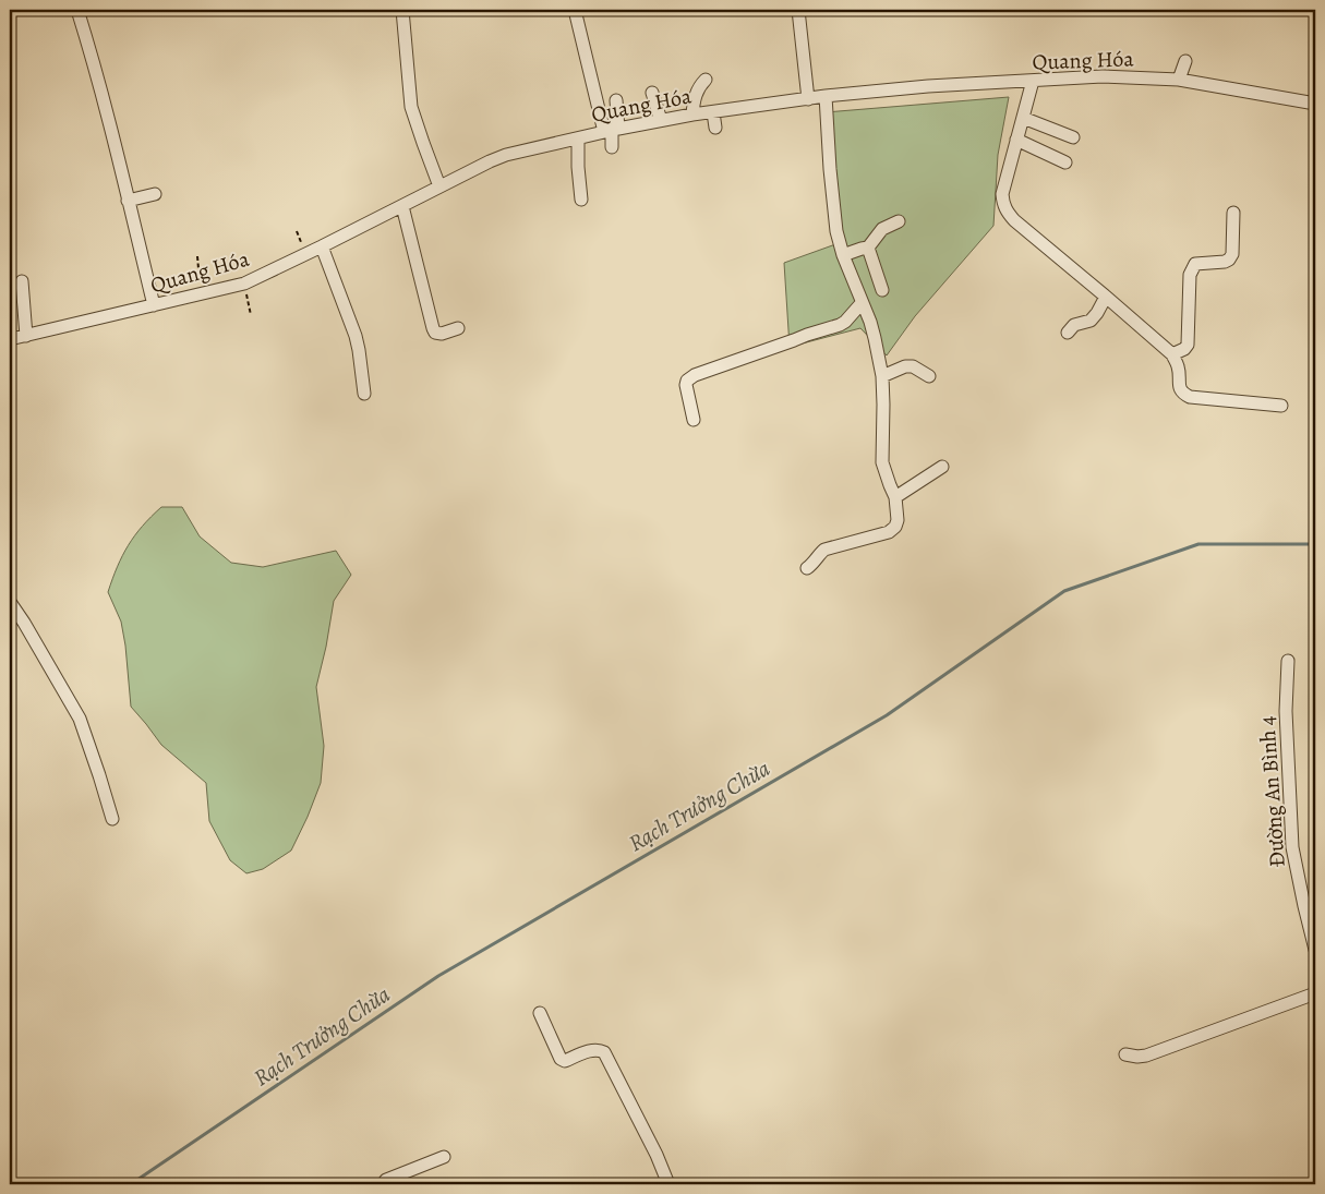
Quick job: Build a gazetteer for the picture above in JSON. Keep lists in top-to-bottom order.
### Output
{
  "streets": {
    "street": ["Quang Hóa", "Đường An Bình 4"]
  },
  "water": ["Rạch Trưởng Chừa"]
}
